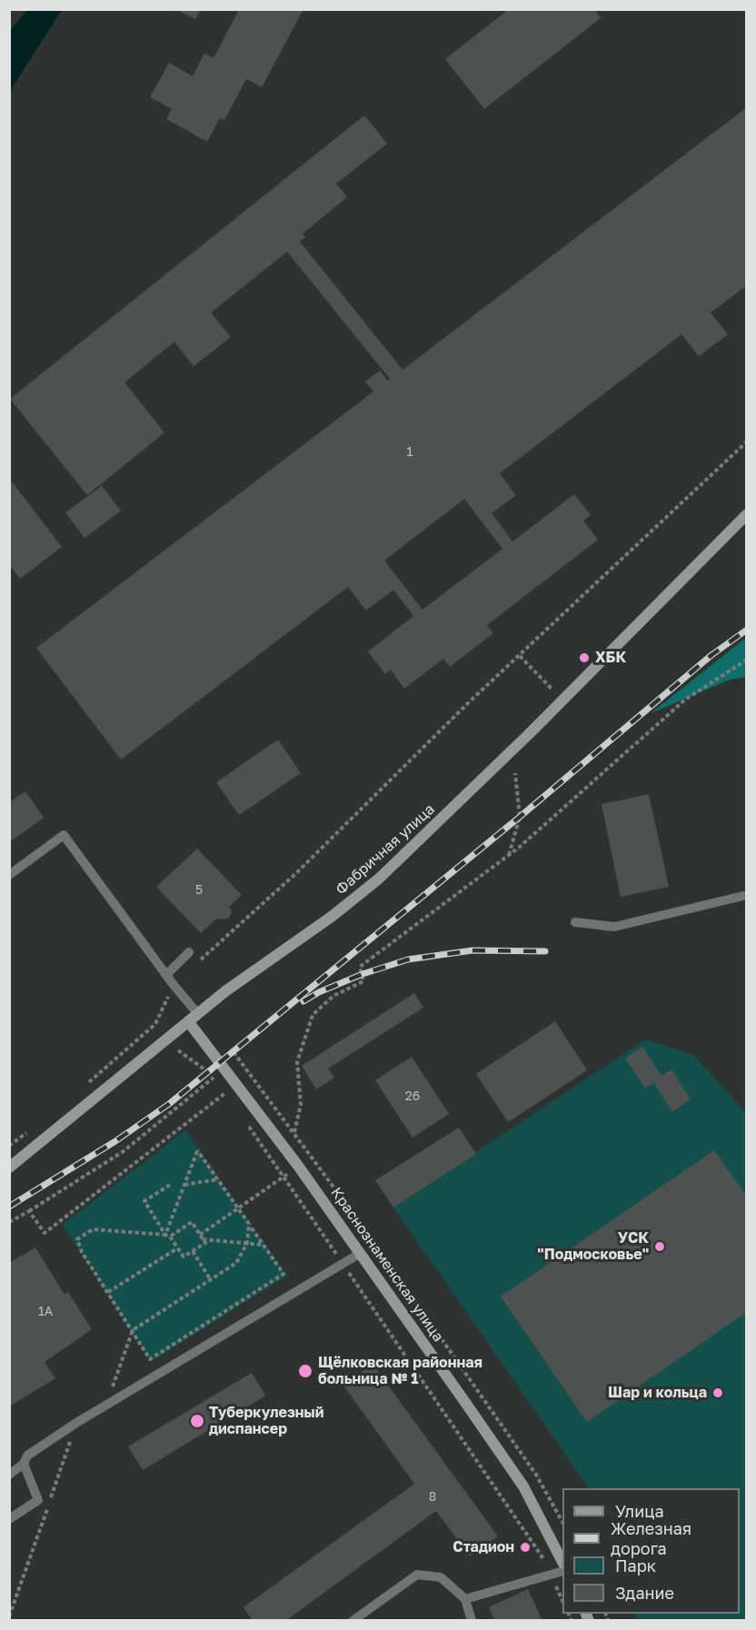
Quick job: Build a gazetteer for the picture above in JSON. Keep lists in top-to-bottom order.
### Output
{
  "streets": {
    "street": ["Фабричная улица", "Краснознаменская улица"]
  },
  "crossings": [
    ["Фабричная улица", "Краснознаменская улица"]
  ],
  "places": [
    "ХБК",
    "УСК \"Подмосковье\"",
    "Щёлковская районная больница № 1",
    "Шар и кольца",
    "Туберкулезный диспансер",
    "Стадион"
  ],
  "house_numbers": [
    "1",
    "5",
    "26",
    "1А",
    "8"
  ],
  "legend": [
    "Улица",
    "Железная дорога",
    "Парк",
    "Здание"
  ]
}
